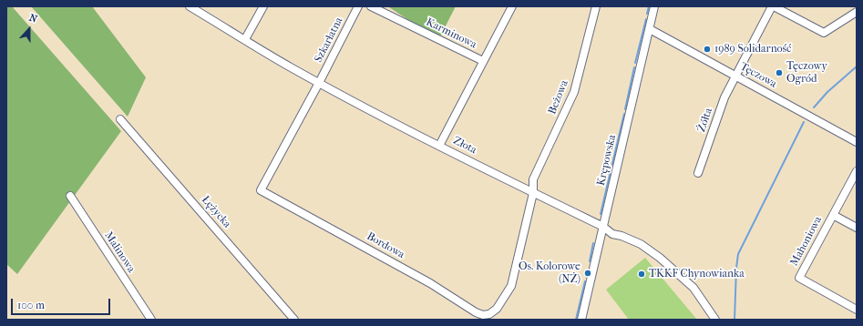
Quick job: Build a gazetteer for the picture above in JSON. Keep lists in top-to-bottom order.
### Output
{
  "streets": {
    "street": [
      "Karminowa",
      "Szkarłatna",
      "Tęczowa",
      "Beżowa",
      "Żółta",
      "Złota",
      "Krępowska",
      "Łężycka",
      "Mahoniowa",
      "Bordowa",
      "Malinowa"
    ]
  },
  "crossings": [
    ["Karminowa", "Złota"],
    ["Szkarłatna", "Złota"],
    ["Szkarłatna", "Bordowa"],
    ["Tęczowa", "Żółta"],
    ["Tęczowa", "Krępowska"],
    ["Beżowa", "Złota"],
    ["Beżowa", "Bordowa"],
    ["Złota", "Krępowska"],
    ["Złota", "Bordowa"]
  ],
  "places": [
    "1989 Solidarność",
    "Tęczowy Ogród",
    "Os. Kolorowe (NŻ)",
    "TKKF Chynowianka"
  ],
  "scale_bar": "100 m",
  "north": "top"
}
